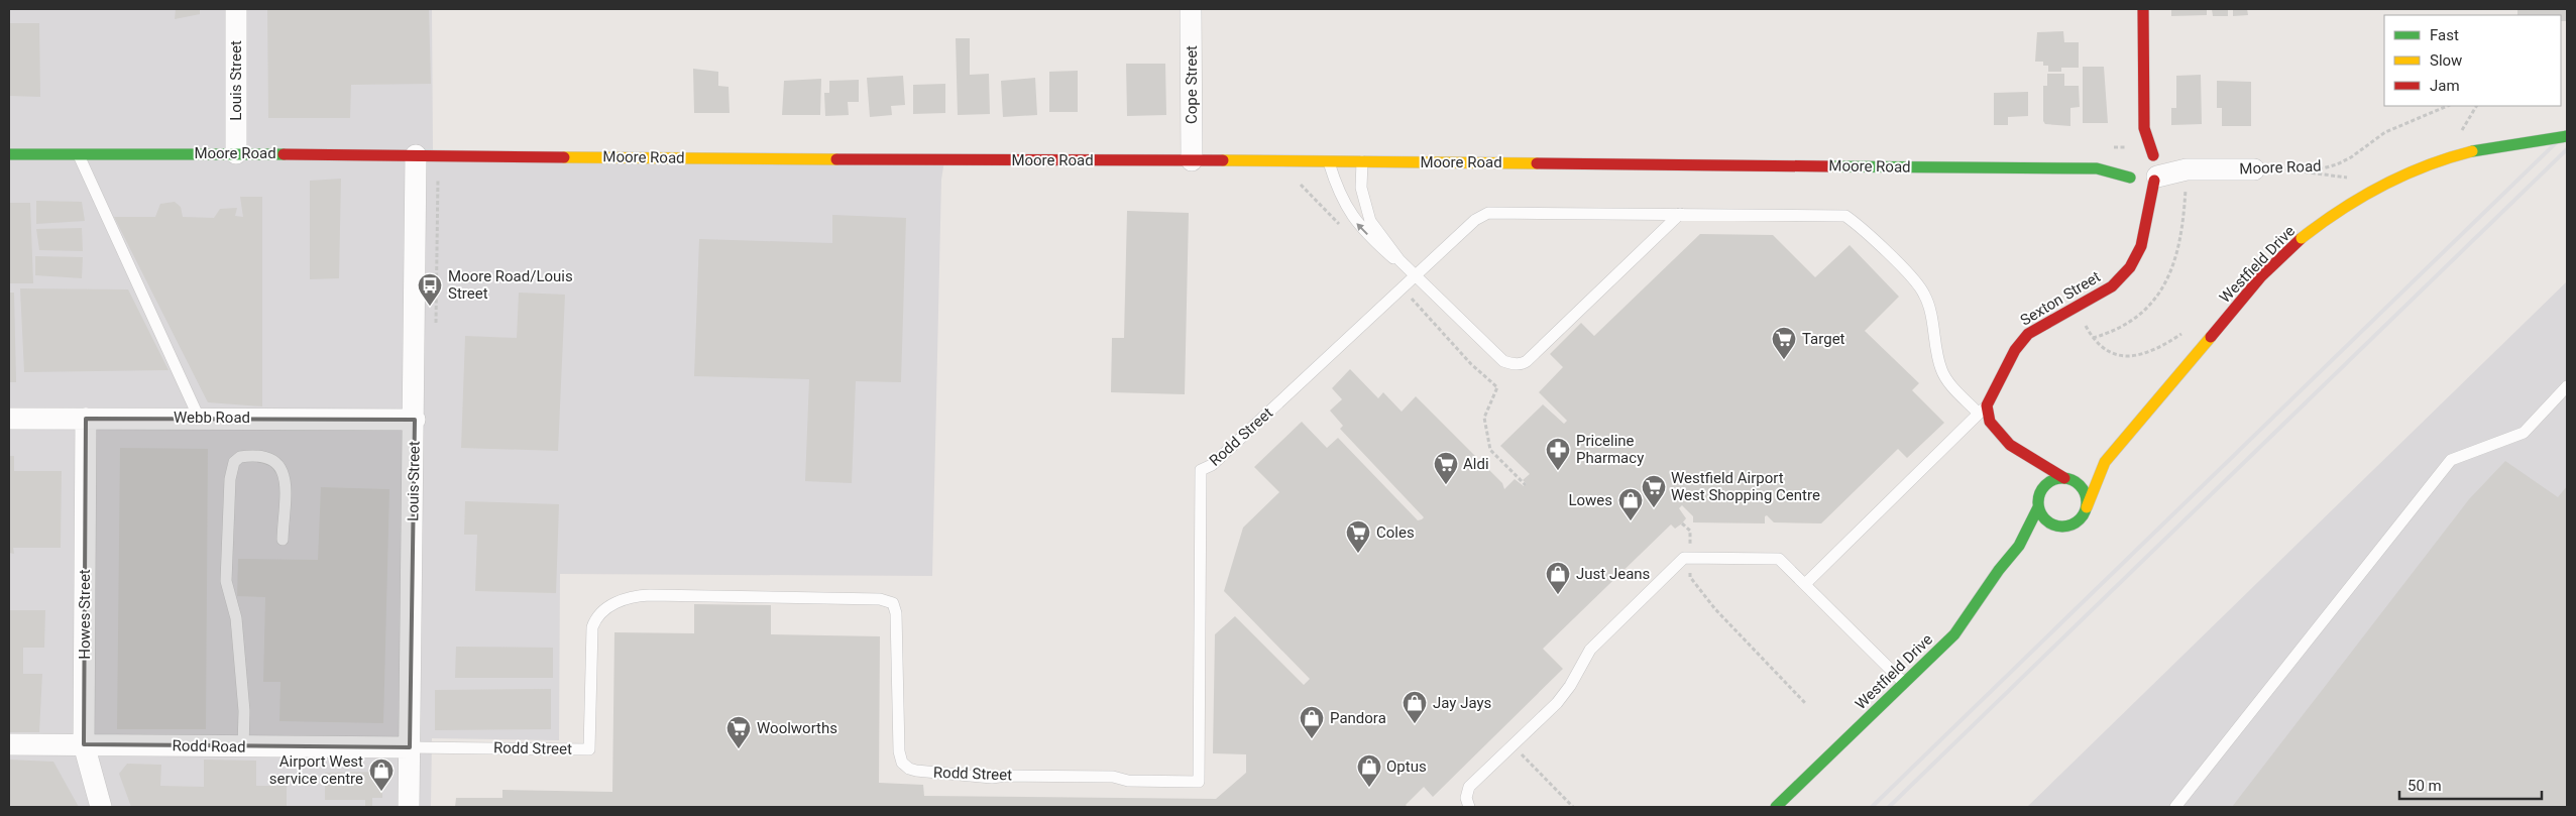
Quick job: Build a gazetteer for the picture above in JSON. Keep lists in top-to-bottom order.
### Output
{
  "streets": {
    "street": [
      "Louis Street",
      "Cope Street",
      "Moore Road",
      "Westfield Drive",
      "Sexton Street",
      "Webb Road",
      "Howes Street",
      "Rodd Road"
    ],
    "lane": ["Rodd Street"]
  },
  "crossings": [
    ["Louis Street", "Moore Road"],
    ["Louis Street", "Webb Road"],
    ["Louis Street", "Rodd Street"],
    ["Louis Street", "Rodd Road"],
    ["Cope Street", "Moore Road"],
    ["Moore Road", "Sexton Street"],
    ["Sexton Street", "Rodd Street"],
    ["Webb Road", "Howes Street"],
    ["Rodd Street", "Rodd Road"],
    ["Howes Street", "Rodd Road"]
  ],
  "places": {
    "bus stop": ["Moore Road/Louis Street"],
    "supermarket": [
      "Target",
      "Aldi",
      "Westfield Airport West Shopping Centre",
      "Coles",
      "Woolworths"
    ],
    "pharmacy": ["Priceline Pharmacy"],
    "shop": [
      "Lowes",
      "Just Jeans",
      "Jay Jays",
      "Pandora",
      "Optus",
      "Airport West service centre"
    ]
  },
  "legend": ["Fast", "Slow", "Jam"],
  "scale_bar": "50 m"
}
